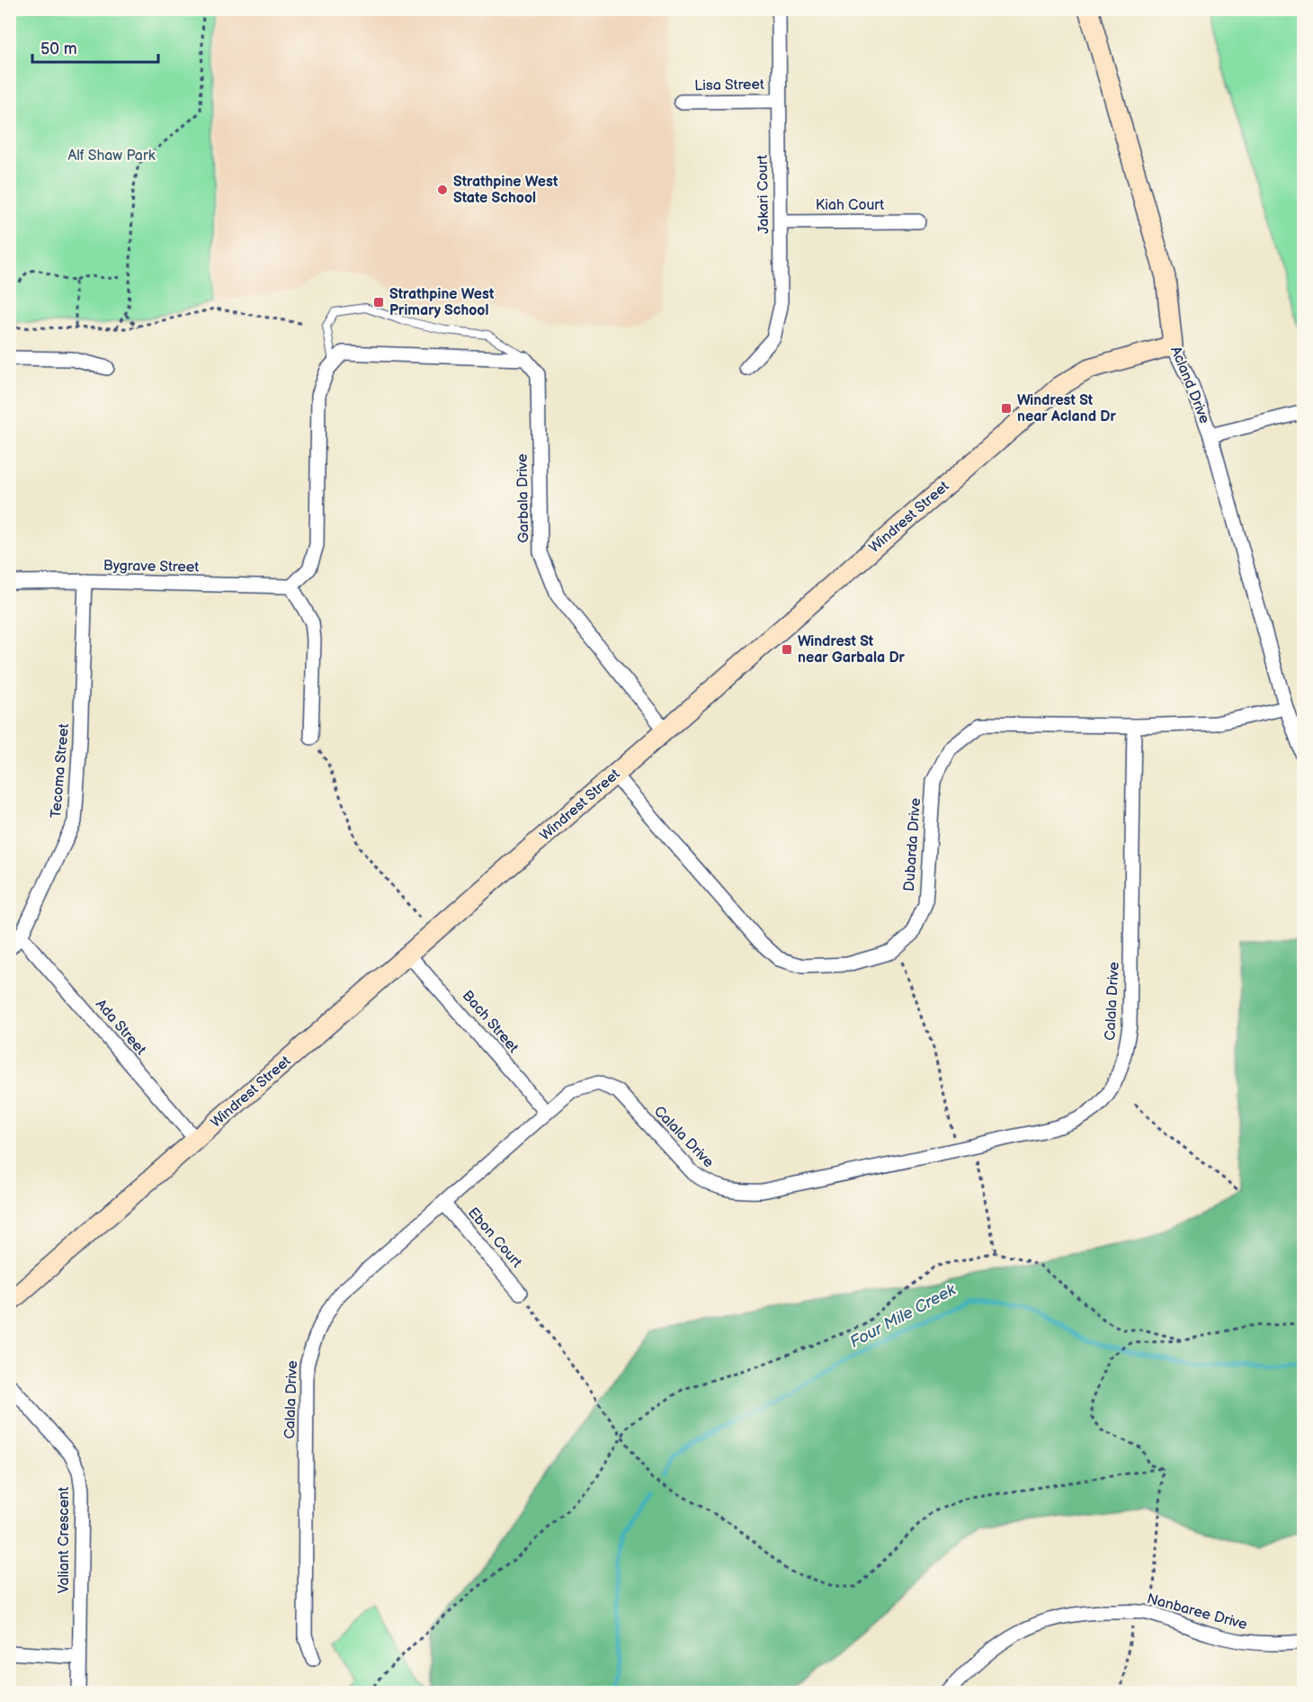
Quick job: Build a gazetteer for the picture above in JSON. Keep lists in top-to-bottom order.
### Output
{
  "streets": {
    "street": [
      "Lisa Street",
      "Jakari Court",
      "Kiah Court",
      "Acland Drive",
      "Garbala Drive",
      "Windrest Street",
      "Bygrave Street",
      "Tecoma Street",
      "Dubarda Drive",
      "Calala Drive",
      "Bach Street",
      "Ada Street",
      "Ebon Court",
      "Valiant Crescent",
      "Nanbaree Drive"
    ]
  },
  "crossings": [
    ["Lisa Street", "Jakari Court"],
    ["Jakari Court", "Kiah Court"],
    ["Acland Drive", "Windrest Street"],
    ["Acland Drive", "Dubarda Drive"],
    ["Garbala Drive", "Windrest Street"],
    ["Windrest Street", "Dubarda Drive"],
    ["Windrest Street", "Bach Street"],
    ["Windrest Street", "Ada Street"],
    ["Bygrave Street", "Tecoma Street"],
    ["Tecoma Street", "Ada Street"],
    ["Dubarda Drive", "Calala Drive"],
    ["Calala Drive", "Bach Street"],
    ["Calala Drive", "Ebon Court"]
  ],
  "water": ["Four Mile Creek"],
  "parks": ["Alf Shaw Park"],
  "places": {
    "other": ["Strathpine West State School"],
    "transit": ["Strathpine West Primary School", "Windrest St near Acland Dr", "Windrest St near Garbala Dr"]
  },
  "scale_bar": "50 m"
}
